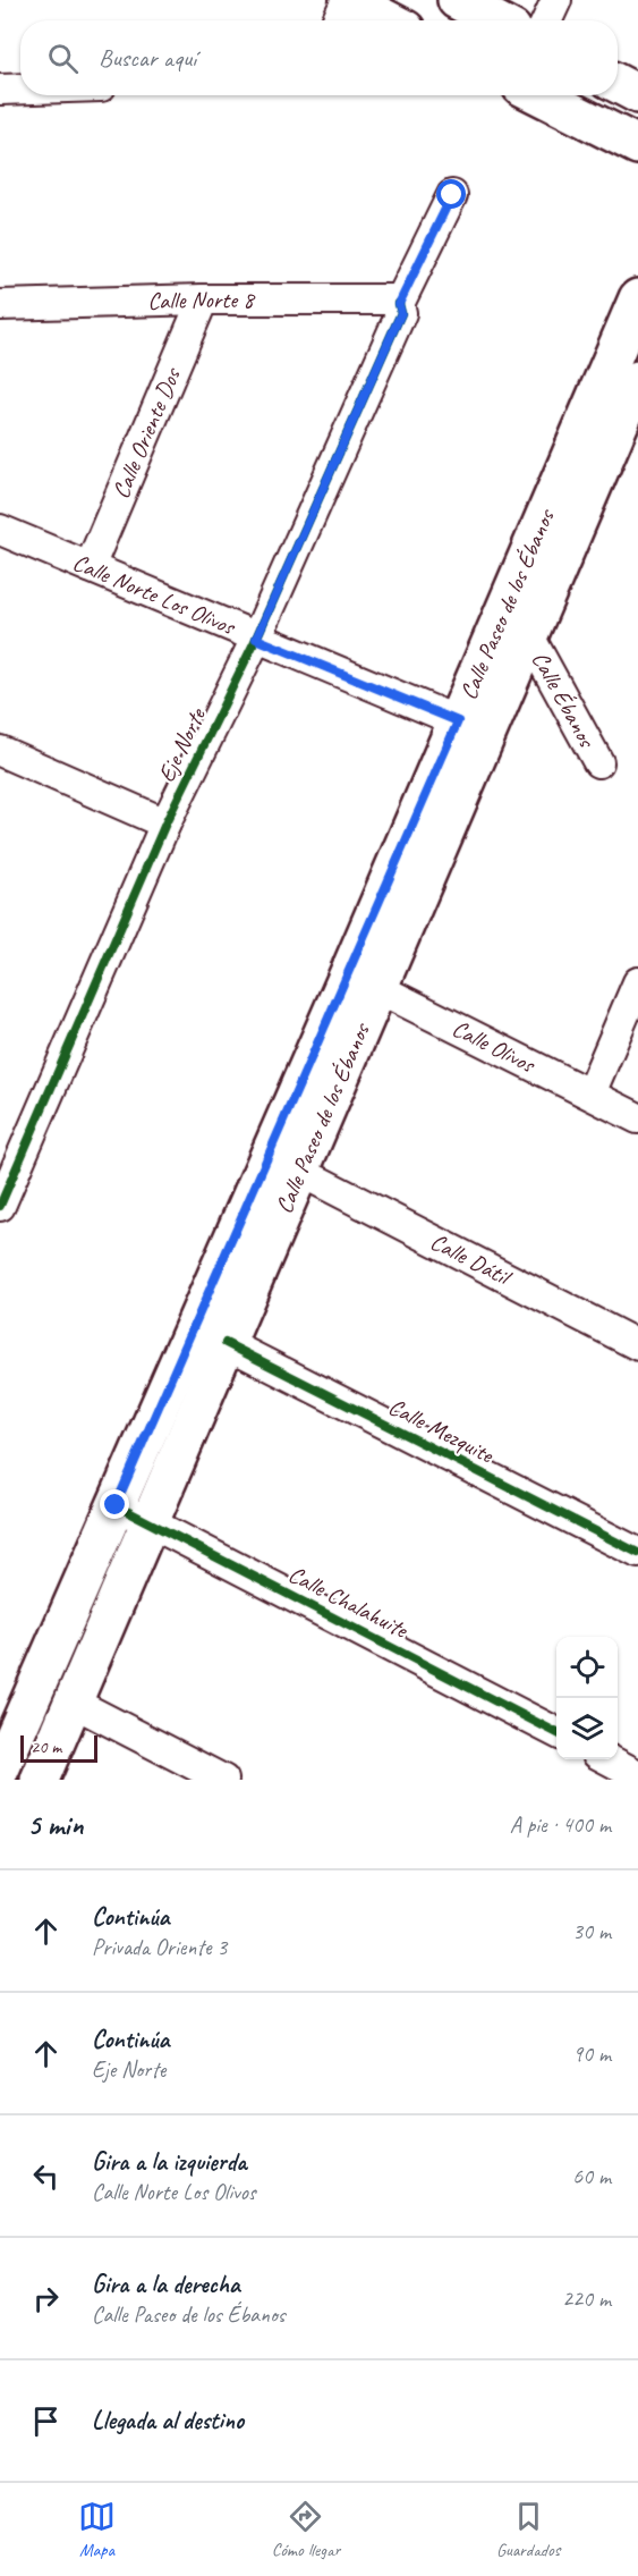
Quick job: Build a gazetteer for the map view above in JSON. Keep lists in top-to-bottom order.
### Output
{
  "streets": {
    "main road": ["Calle Paseo de los Ébanos"],
    "street": [
      "Calle Norte 8",
      "Calle Oriente Dos",
      "Calle Norte Los Olivos",
      "Calle Ébanos",
      "Eje Norte",
      "Calle Olivos",
      "Calle Dátil",
      "Calle Mezquite",
      "Calle Chalahuite"
    ]
  },
  "crossings": [
    ["Calle Norte 8", "Calle Oriente Dos"],
    ["Calle Norte 8", "Eje Norte"],
    ["Calle Oriente Dos", "Calle Norte Los Olivos"],
    ["Calle Norte Los Olivos", "Calle Paseo de los Ébanos"],
    ["Calle Norte Los Olivos", "Eje Norte"],
    ["Calle Paseo de los Ébanos", "Calle Ébanos"],
    ["Calle Paseo de los Ébanos", "Calle Olivos"],
    ["Calle Paseo de los Ébanos", "Calle Dátil"],
    ["Calle Paseo de los Ébanos", "Calle Mezquite"],
    ["Calle Paseo de los Ébanos", "Calle Chalahuite"]
  ],
  "scale_bar": "20 m",
  "page": {
    "search": "Buscar aquí",
    "scale": "20 m",
    "heading": ["5 min", "A pie · 400 m"],
    "list": [
      ["Continúa", "Privada Oriente 3", "30 m"],
      ["Continúa", "Eje Norte", "90 m"],
      ["Gira a la izquierda", "Calle Norte Los Olivos", "60 m"],
      ["Gira a la derecha", "Calle Paseo de los Ébanos", "220 m"],
      "Llegada al destino"
    ],
    "nav": ["Mapa", "Cómo llegar", "Guardados"]
  }
}
